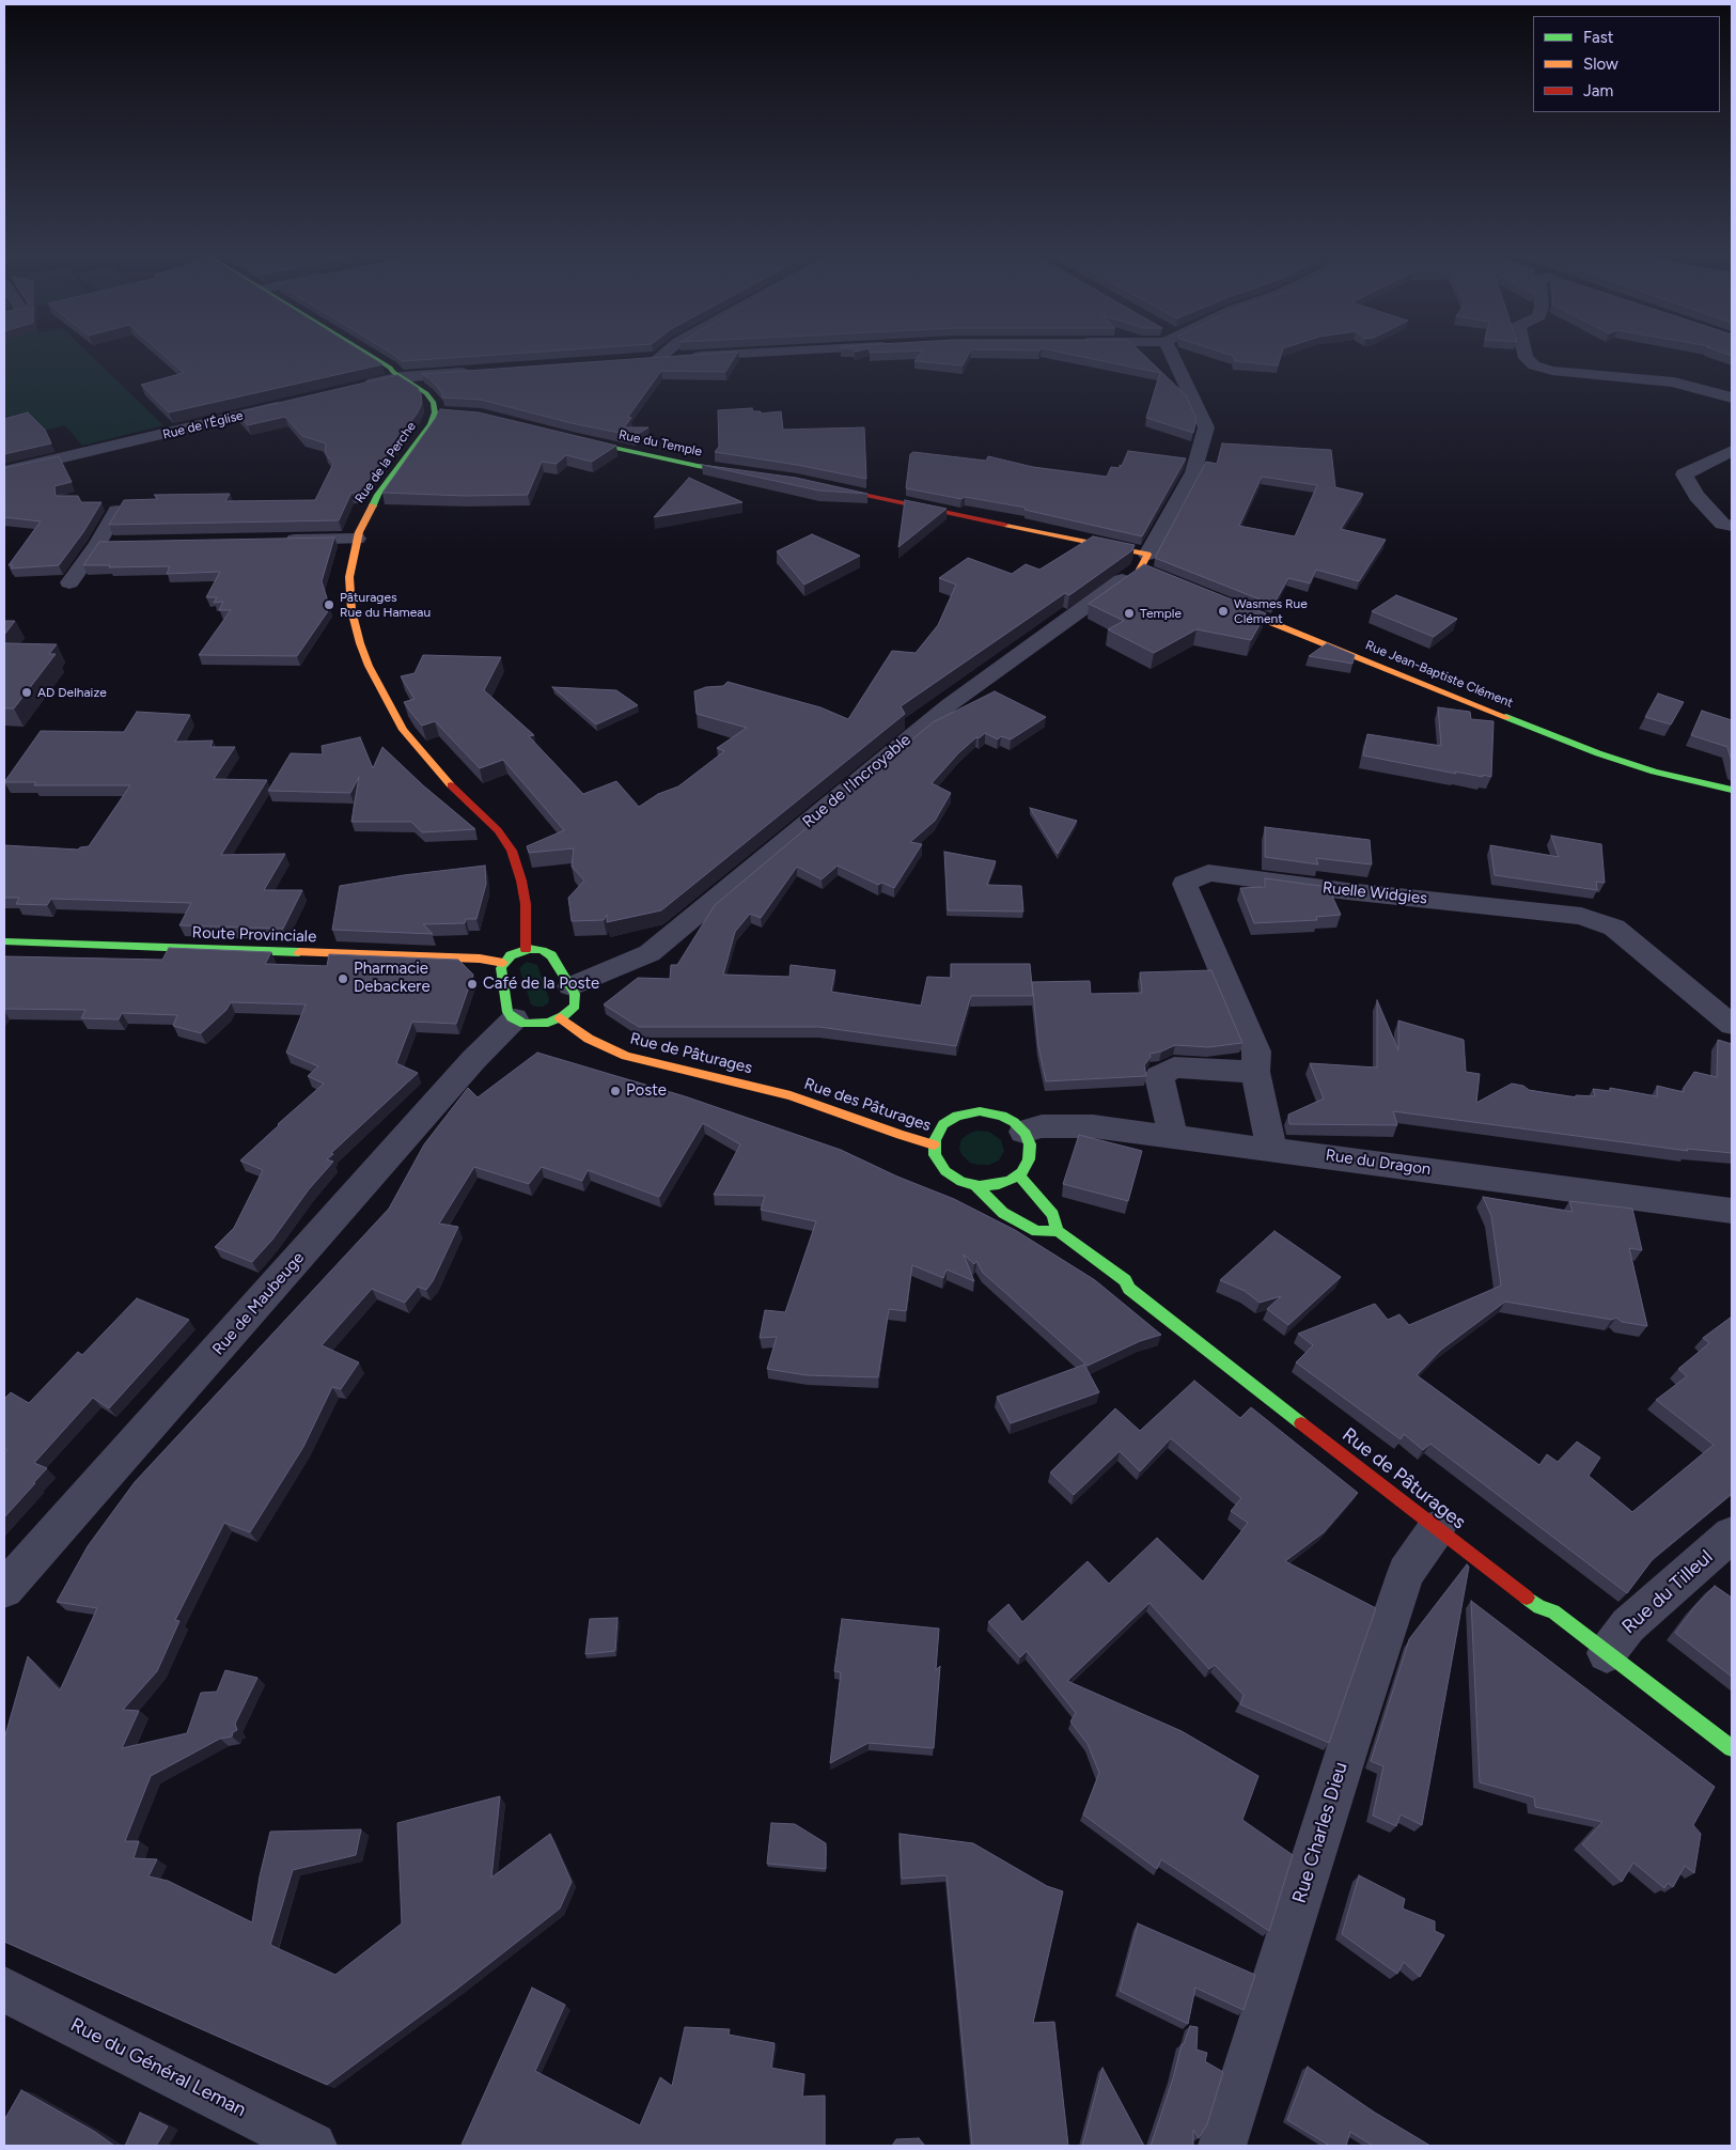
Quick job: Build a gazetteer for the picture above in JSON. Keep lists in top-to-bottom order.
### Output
{
  "streets": {
    "street": [
      "Rue de l'Église",
      "Rue du Temple",
      "Rue de la Perche",
      "Rue Jean-Baptiste Clément",
      "Rue de l'Incroyable",
      "Ruelle Widgies",
      "Route Provinciale",
      "Rue de Pâturages",
      "Rue des Pâturages",
      "Rue du Dragon",
      "Rue de Maubeuge",
      "Rue du Tilleul",
      "Rue Charles Dieu",
      "Rue du Général Leman"
    ]
  },
  "crossings": [
    ["Rue de la Perche", "Rue de l'Incroyable"],
    ["Rue de la Perche", "Route Provinciale"],
    ["Rue de la Perche", "Rue de Pâturages"],
    ["Rue de la Perche", "Rue de Maubeuge"],
    ["Rue de l'Incroyable", "Route Provinciale"],
    ["Rue de l'Incroyable", "Rue de Pâturages"],
    ["Rue de l'Incroyable", "Rue de Maubeuge"],
    ["Ruelle Widgies", "Rue du Dragon"],
    ["Route Provinciale", "Rue de Pâturages"],
    ["Route Provinciale", "Rue de Maubeuge"],
    ["Rue de Pâturages", "Rue des Pâturages"],
    ["Rue de Pâturages", "Rue du Dragon"],
    ["Rue de Pâturages", "Rue de Maubeuge"],
    ["Rue de Pâturages", "Rue du Tilleul"],
    ["Rue de Pâturages", "Rue Charles Dieu"],
    ["Rue des Pâturages", "Rue du Dragon"]
  ],
  "places": [
    "Pâturages Rue du Hameau",
    "Wasmes Rue Clément",
    "Temple",
    "AD Delhaize",
    "Pharmacie Debackere",
    "Café de la Poste",
    "Poste"
  ],
  "legend": ["Fast", "Slow", "Jam"]
}
